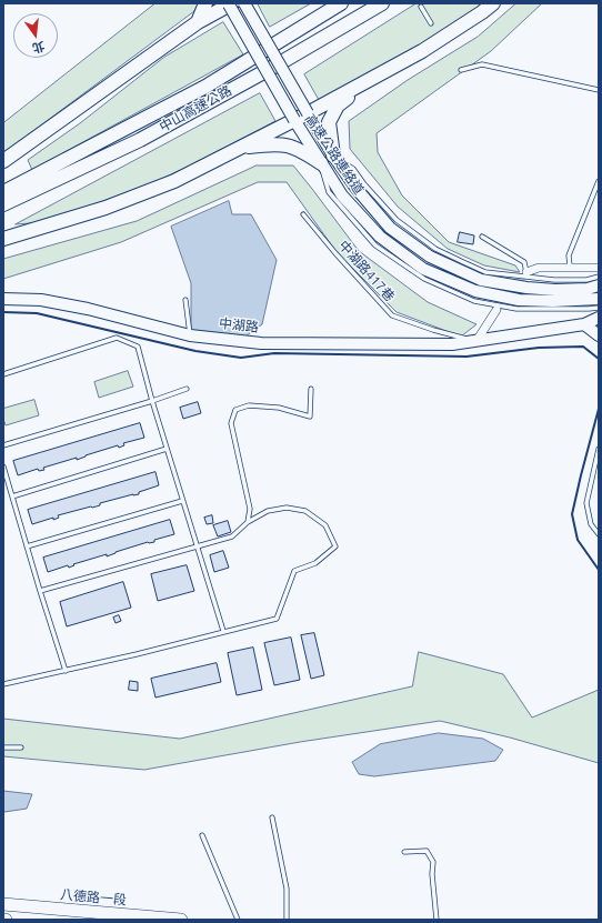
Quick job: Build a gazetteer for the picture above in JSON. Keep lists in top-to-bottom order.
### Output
{
  "streets": {
    "highway": ["中山高速公路"],
    "main road": ["八德路一段"],
    "street": ["高速公路連絡道", "中湖路"],
    "lane": ["中湖路417巷"]
  },
  "crossings": [
    ["中湖路417巷", "中湖路"]
  ],
  "north": "bottom"
}
